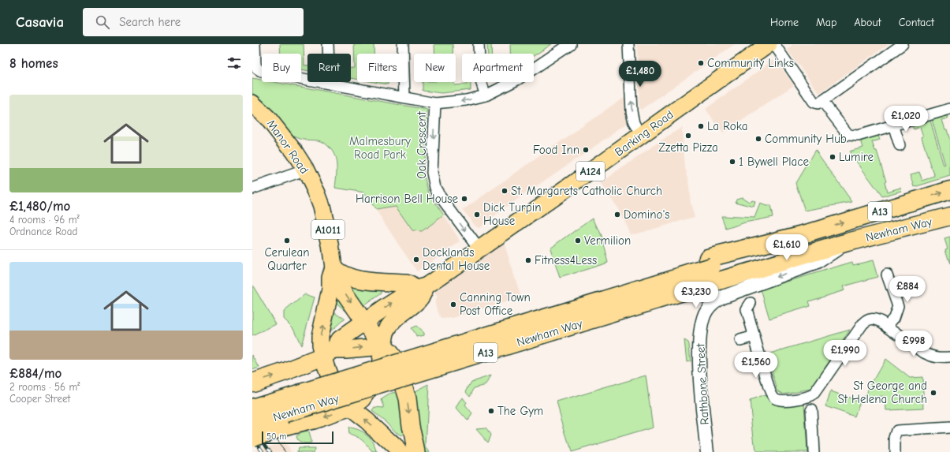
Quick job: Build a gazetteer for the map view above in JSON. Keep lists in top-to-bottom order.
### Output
{
  "streets": {
    "highway": ["A13", "Newham Way"],
    "main road": [
      "Barking Road",
      "Manor Road",
      "A124",
      "A1011"
    ],
    "street": ["Oak Crescent", "Rathbone Street"]
  },
  "crossings": [
    ["Barking Road", "Oak Crescent"],
    ["Barking Road", "Manor Road"],
    ["Barking Road", "A124"],
    ["Barking Road", "A1011"],
    ["Manor Road", "A124"],
    ["Manor Road", "A1011"],
    ["A124", "A1011"],
    ["Newham Way", "Rathbone Street"]
  ],
  "one_way": ["Oak Crescent"],
  "parks": ["Malmesbury Road Park"],
  "places": [
    "Community Links",
    "La Roka",
    "Zzetta Pizza",
    "Community Hub",
    "Food Inn",
    "Lumire",
    "1 Bywell Place",
    "St. Margarets Catholic Church",
    "Harrison Bell House",
    "Dick Turpin House",
    "Domino's",
    "Cerulean Quarter",
    "Vermilion",
    "Docklands Dental House",
    "Fitness4Less",
    "Canning Town Post Office",
    "St George and St Helena Church",
    "The Gym"
  ],
  "scale_bar": "50 m",
  "page": {
    "header": "Casavia",
    "search": "Search here",
    "nav": [
      "Home",
      "Map",
      "About",
      "Contact"
    ],
    "heading": "8 homes",
    "chip": [
      "Buy",
      "Rent",
      "Filters",
      "New",
      "Apartment"
    ],
    "price": [
      "£1,480",
      "£1,020",
      "£1,610",
      "£884",
      "£3,230",
      "£998",
      "£1,990",
      "£1,560"
    ],
    "list": [
      {
        "name": "£1,480/mo",
        "note": "4 rooms · 96 m² · Ordnance Road"
      },
      {
        "name": "£884/mo",
        "note": "2 rooms · 56 m² · Cooper Street"
      }
    ],
    "scale": "50 m"
  }
}
